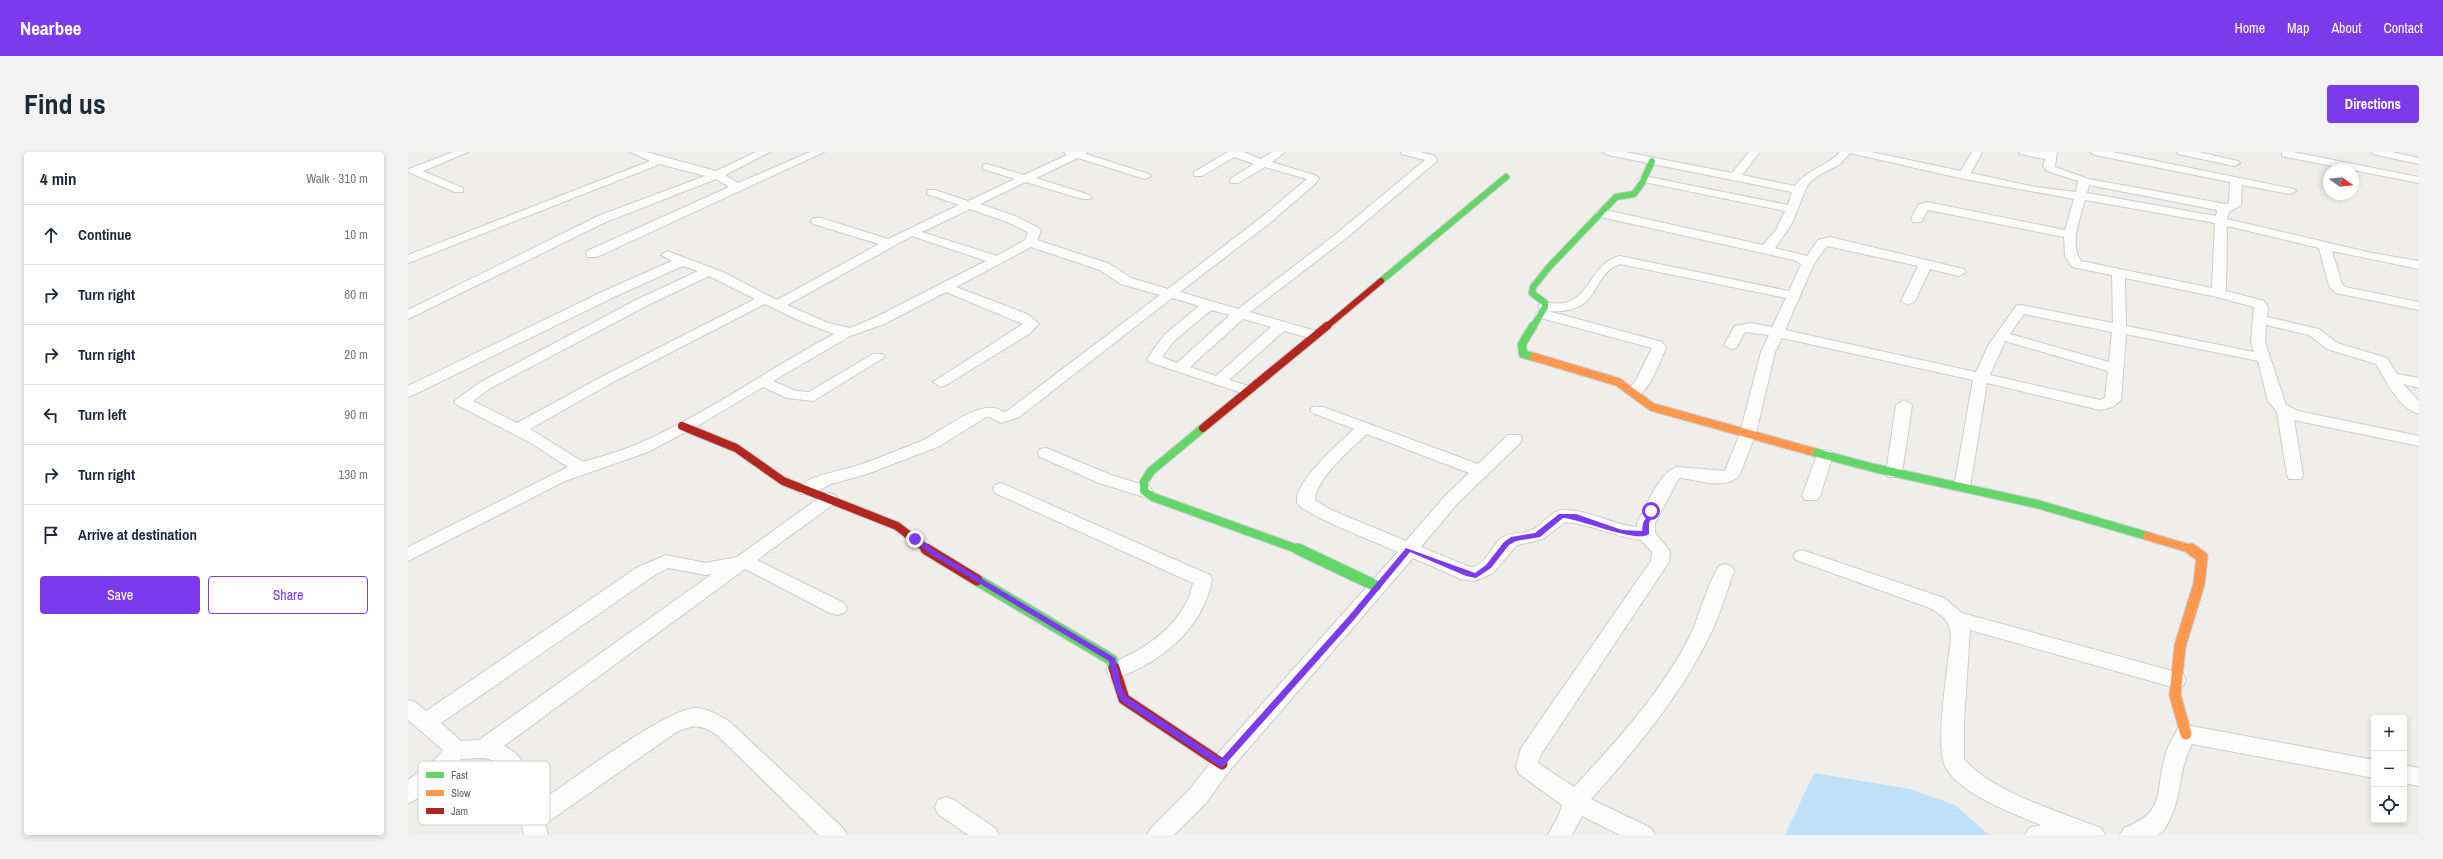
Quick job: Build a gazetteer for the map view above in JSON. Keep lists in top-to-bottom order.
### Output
{
  "legend": ["Fast", "Slow", "Jam"],
  "north": "right",
  "page": {
    "header": "Nearbee",
    "nav": [
      "Home",
      "Map",
      "About",
      "Contact"
    ],
    "title": "Find us",
    "buttons": [
      "Directions",
      ["Save", "Share"]
    ],
    "heading": ["4 min", "Walk · 310 m"],
    "list": [
      ["Continue", "10 m"],
      ["Turn right", "60 m"],
      ["Turn right", "20 m"],
      ["Turn left", "90 m"],
      ["Turn right", "130 m"],
      "Arrive at destination"
    ],
    "map_buttons": ["+", "−"]
  }
}
